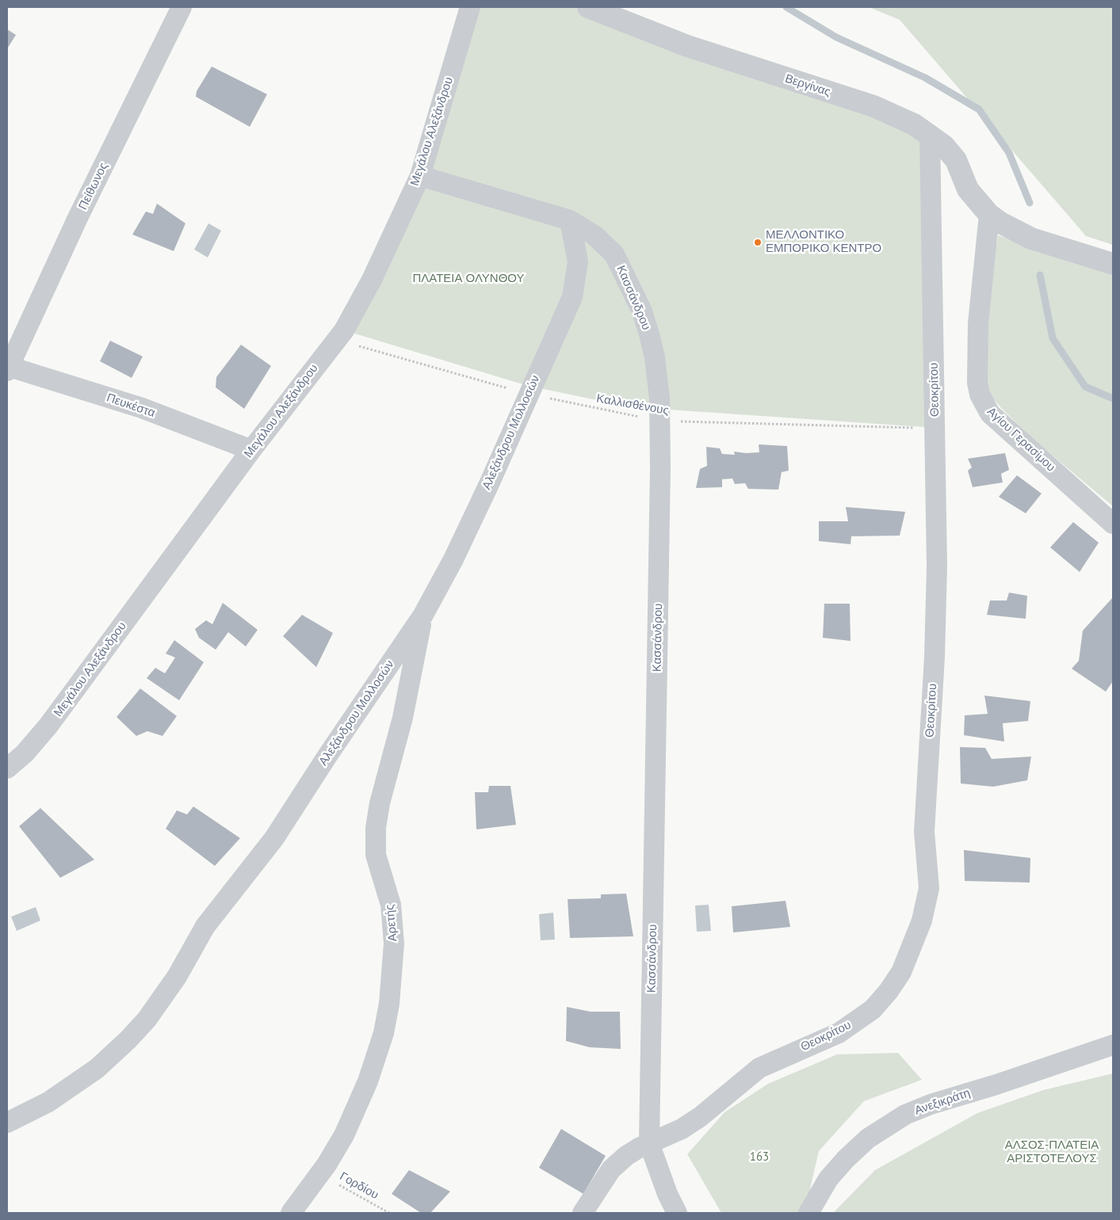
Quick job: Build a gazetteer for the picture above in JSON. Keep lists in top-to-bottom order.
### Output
{
  "streets": {
    "street": [
      "Βεργίνας",
      "Μεγάλου Αλεξάνδρου",
      "Πείθωνος",
      "Κασσάνδρου",
      "Θεοκρίτου",
      "Πευκέστα",
      "Αλεξάνδρου Μολλοσών",
      "Αγίου Γερασίμου",
      "Αρετής",
      "Ανεξικράτη"
    ],
    "path": ["Καλλισθένους", "Γορδίου"]
  },
  "crossings": [
    ["Βεργίνας", "Θεοκρίτου"],
    ["Βεργίνας", "Αγίου Γερασίμου"],
    ["Μεγάλου Αλεξάνδρου", "Κασσάνδρου"],
    ["Μεγάλου Αλεξάνδρου", "Καλλισθένους"],
    ["Μεγάλου Αλεξάνδρου", "Πευκέστα"],
    ["Πείθωνος", "Πευκέστα"],
    ["Κασσάνδρου", "Θεοκρίτου"],
    ["Κασσάνδρου", "Καλλισθένους"],
    ["Κασσάνδρου", "Αλεξάνδρου Μολλοσών"],
    ["Θεοκρίτου", "Καλλισθένους"],
    ["Καλλισθένους", "Αλεξάνδρου Μολλοσών"],
    ["Αλεξάνδρου Μολλοσών", "Αρετής"],
    ["Αρετής", "Γορδίου"]
  ],
  "parks": ["ΠΛΑΤΕΙΑ ΟΛΥΝΘΟΥ", "ΑΛΣΟΣ-ΠΛΑΤΕΙΑ ΑΡΙΣΤΟΤΕΛΟΥΣ", "163"],
  "places": ["ΜΕΛΛΟΝΤΙΚΟ ΕΜΠΟΡΙΚΟ ΚΕΝΤΡΟ"]
}
